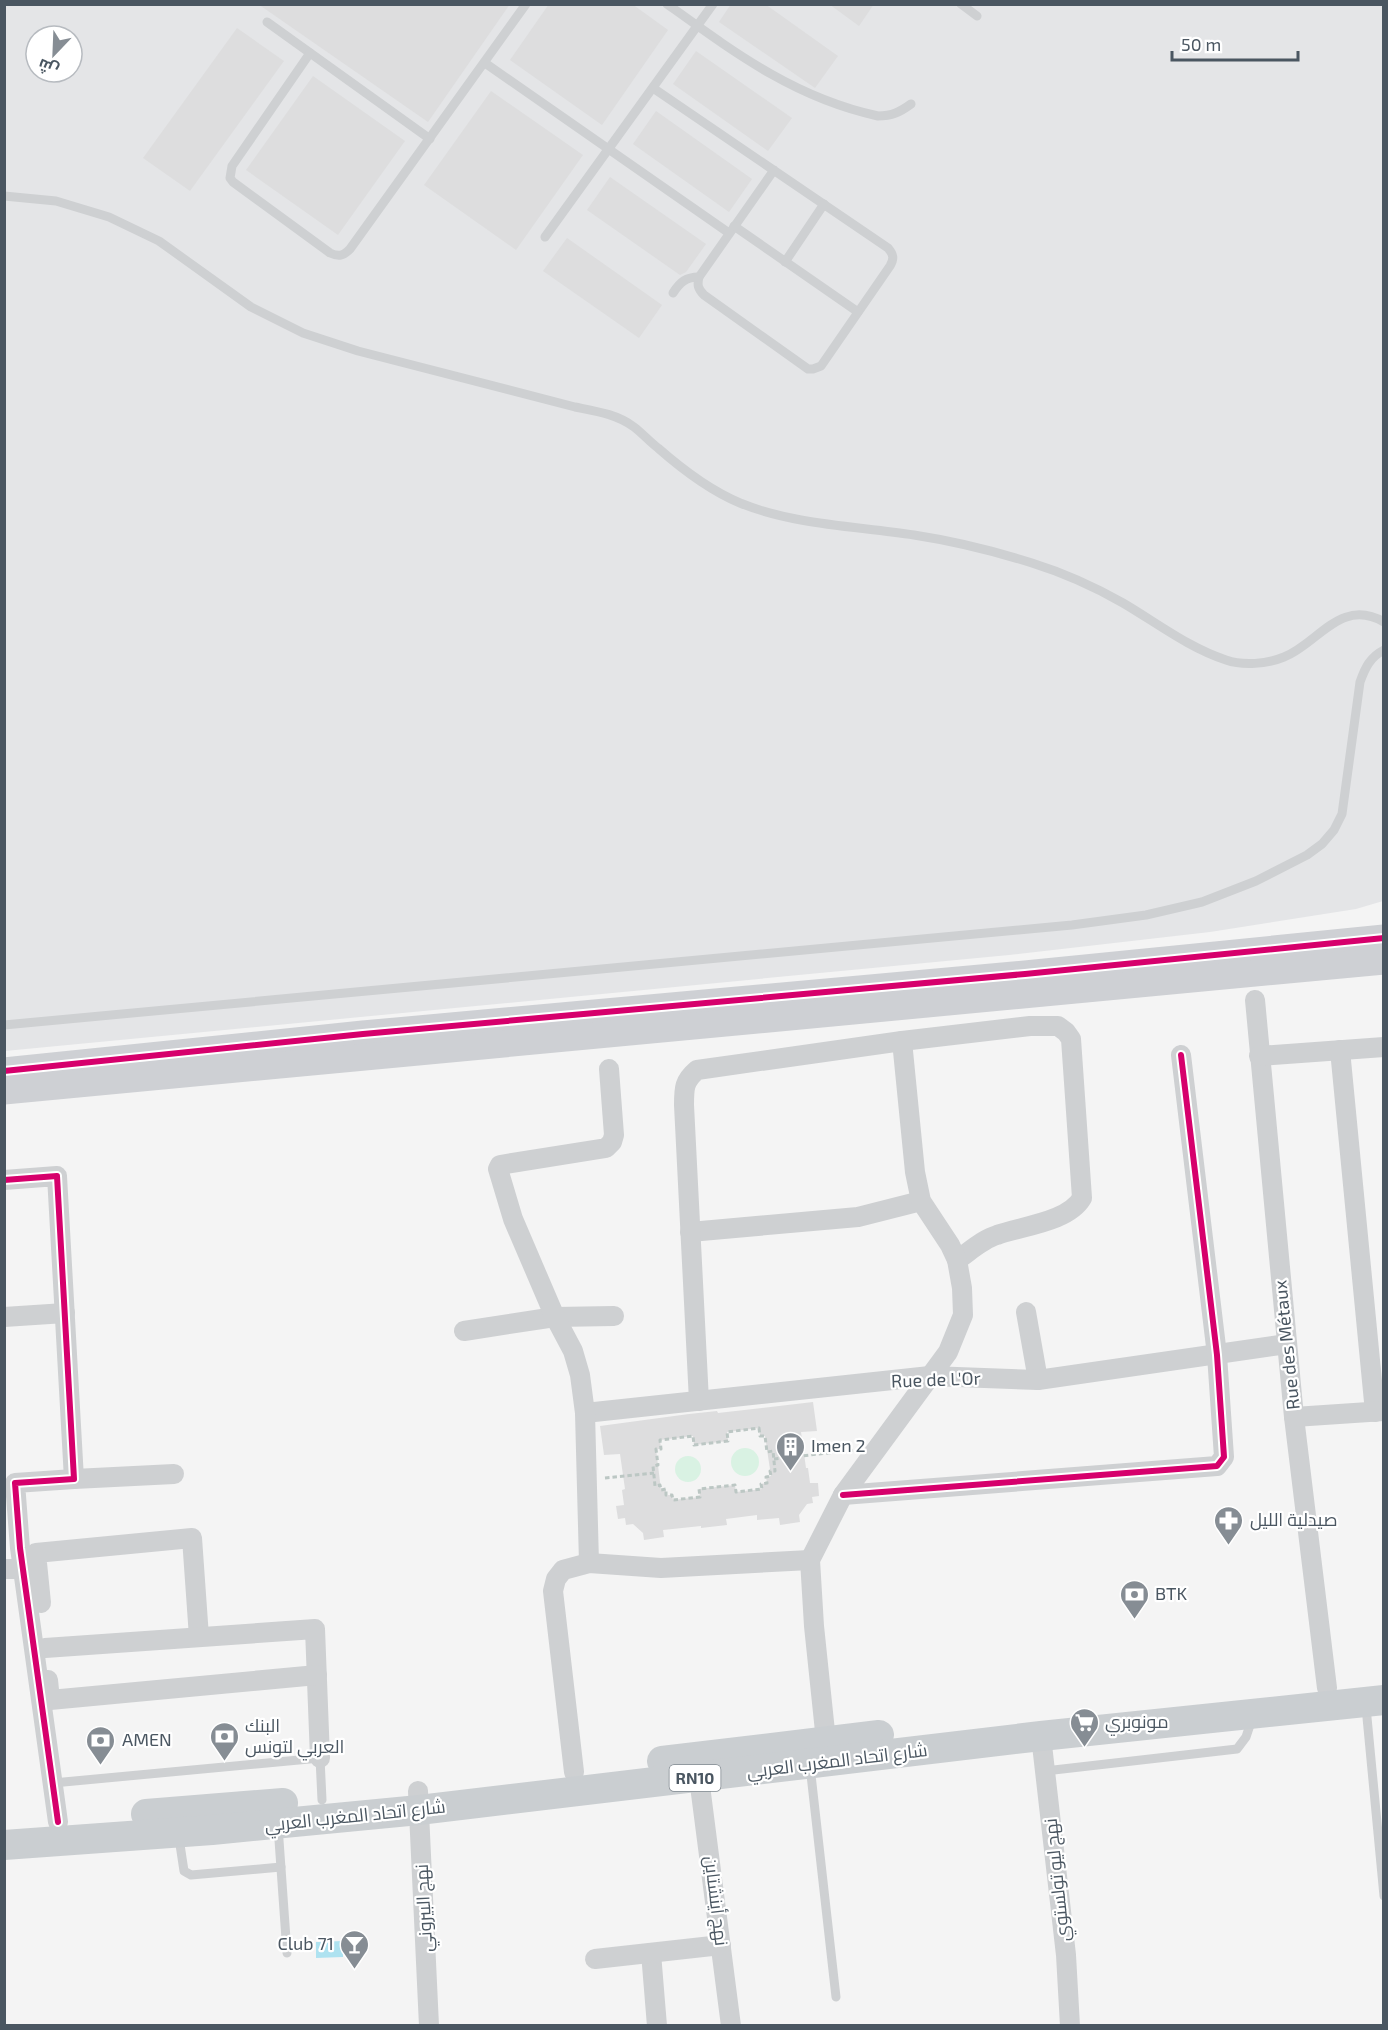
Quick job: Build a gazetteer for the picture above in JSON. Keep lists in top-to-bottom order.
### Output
{
  "streets": {
    "main road": ["شارع اتحاد المغرب العربي", "RN10"],
    "street": [
      "Rue des Métaux",
      "Rue de L'Or",
      "نهج ليو تولستوي",
      "نهج أينشتاين",
      "نهج البيروني"
    ]
  },
  "crossings": [
    ["Rue des Métaux", "Rue de L'Or"],
    ["Rue des Métaux", "شارع اتحاد المغرب العربي"],
    ["شارع اتحاد المغرب العربي", "نهج ليو تولستوي"],
    ["شارع اتحاد المغرب العربي", "نهج أينشتاين"],
    ["شارع اتحاد المغرب العربي", "نهج البيروني"]
  ],
  "places": {
    "building": ["Imen 2"],
    "pharmacy": ["صيدلية الليل"],
    "bank": ["BTK", "البنك العربي لتونس", "AMEN"],
    "supermarket": ["مونوبري"],
    "bar": ["Club 71"]
  },
  "scale_bar": "50 m",
  "north": "bottom left"
}
